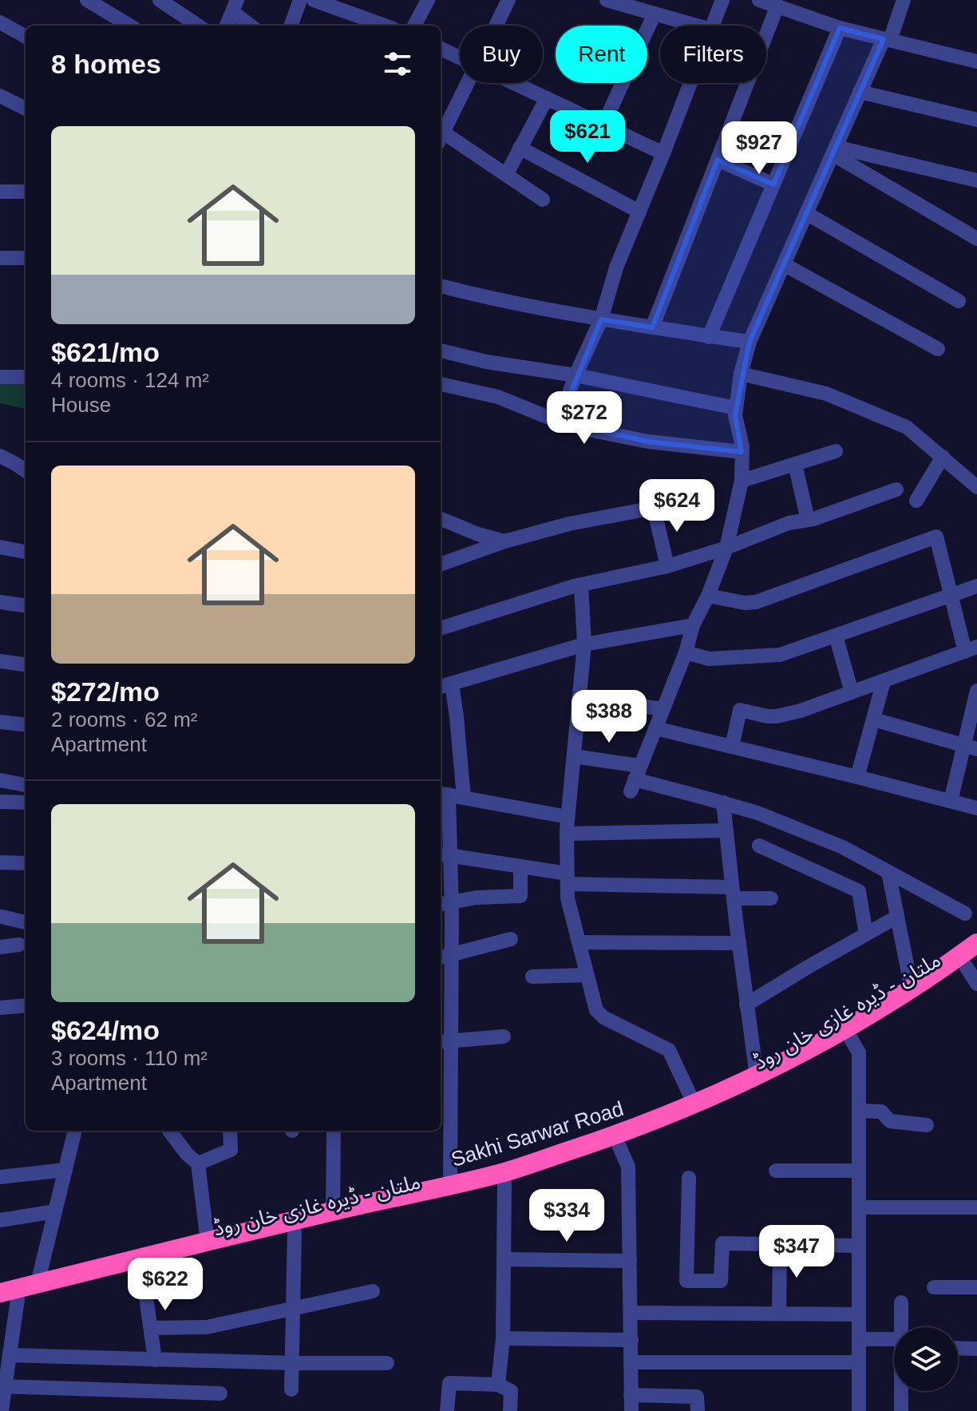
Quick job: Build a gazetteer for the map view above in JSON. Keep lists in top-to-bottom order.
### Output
{
  "streets": {
    "highway": ["ملتان - ڈیرہ غازی خان روڈ", "Sakhi Sarwar Road"]
  },
  "crossings": [
    ["ملتان - ڈیرہ غازی خان روڈ", "Sakhi Sarwar Road"]
  ],
  "page": {
    "chip": ["Buy", "Rent", "Filters"],
    "heading": "8 homes",
    "list": [
      {
        "name": "$621/mo",
        "note": "4 rooms · 124 m² · House"
      },
      {
        "name": "$272/mo",
        "note": "2 rooms · 62 m² · Apartment"
      },
      {
        "name": "$624/mo",
        "note": "3 rooms · 110 m² · Apartment"
      }
    ],
    "price": [
      "$621",
      "$927",
      "$272",
      "$624",
      "$388",
      "$334",
      "$347",
      "$622"
    ]
  }
}
